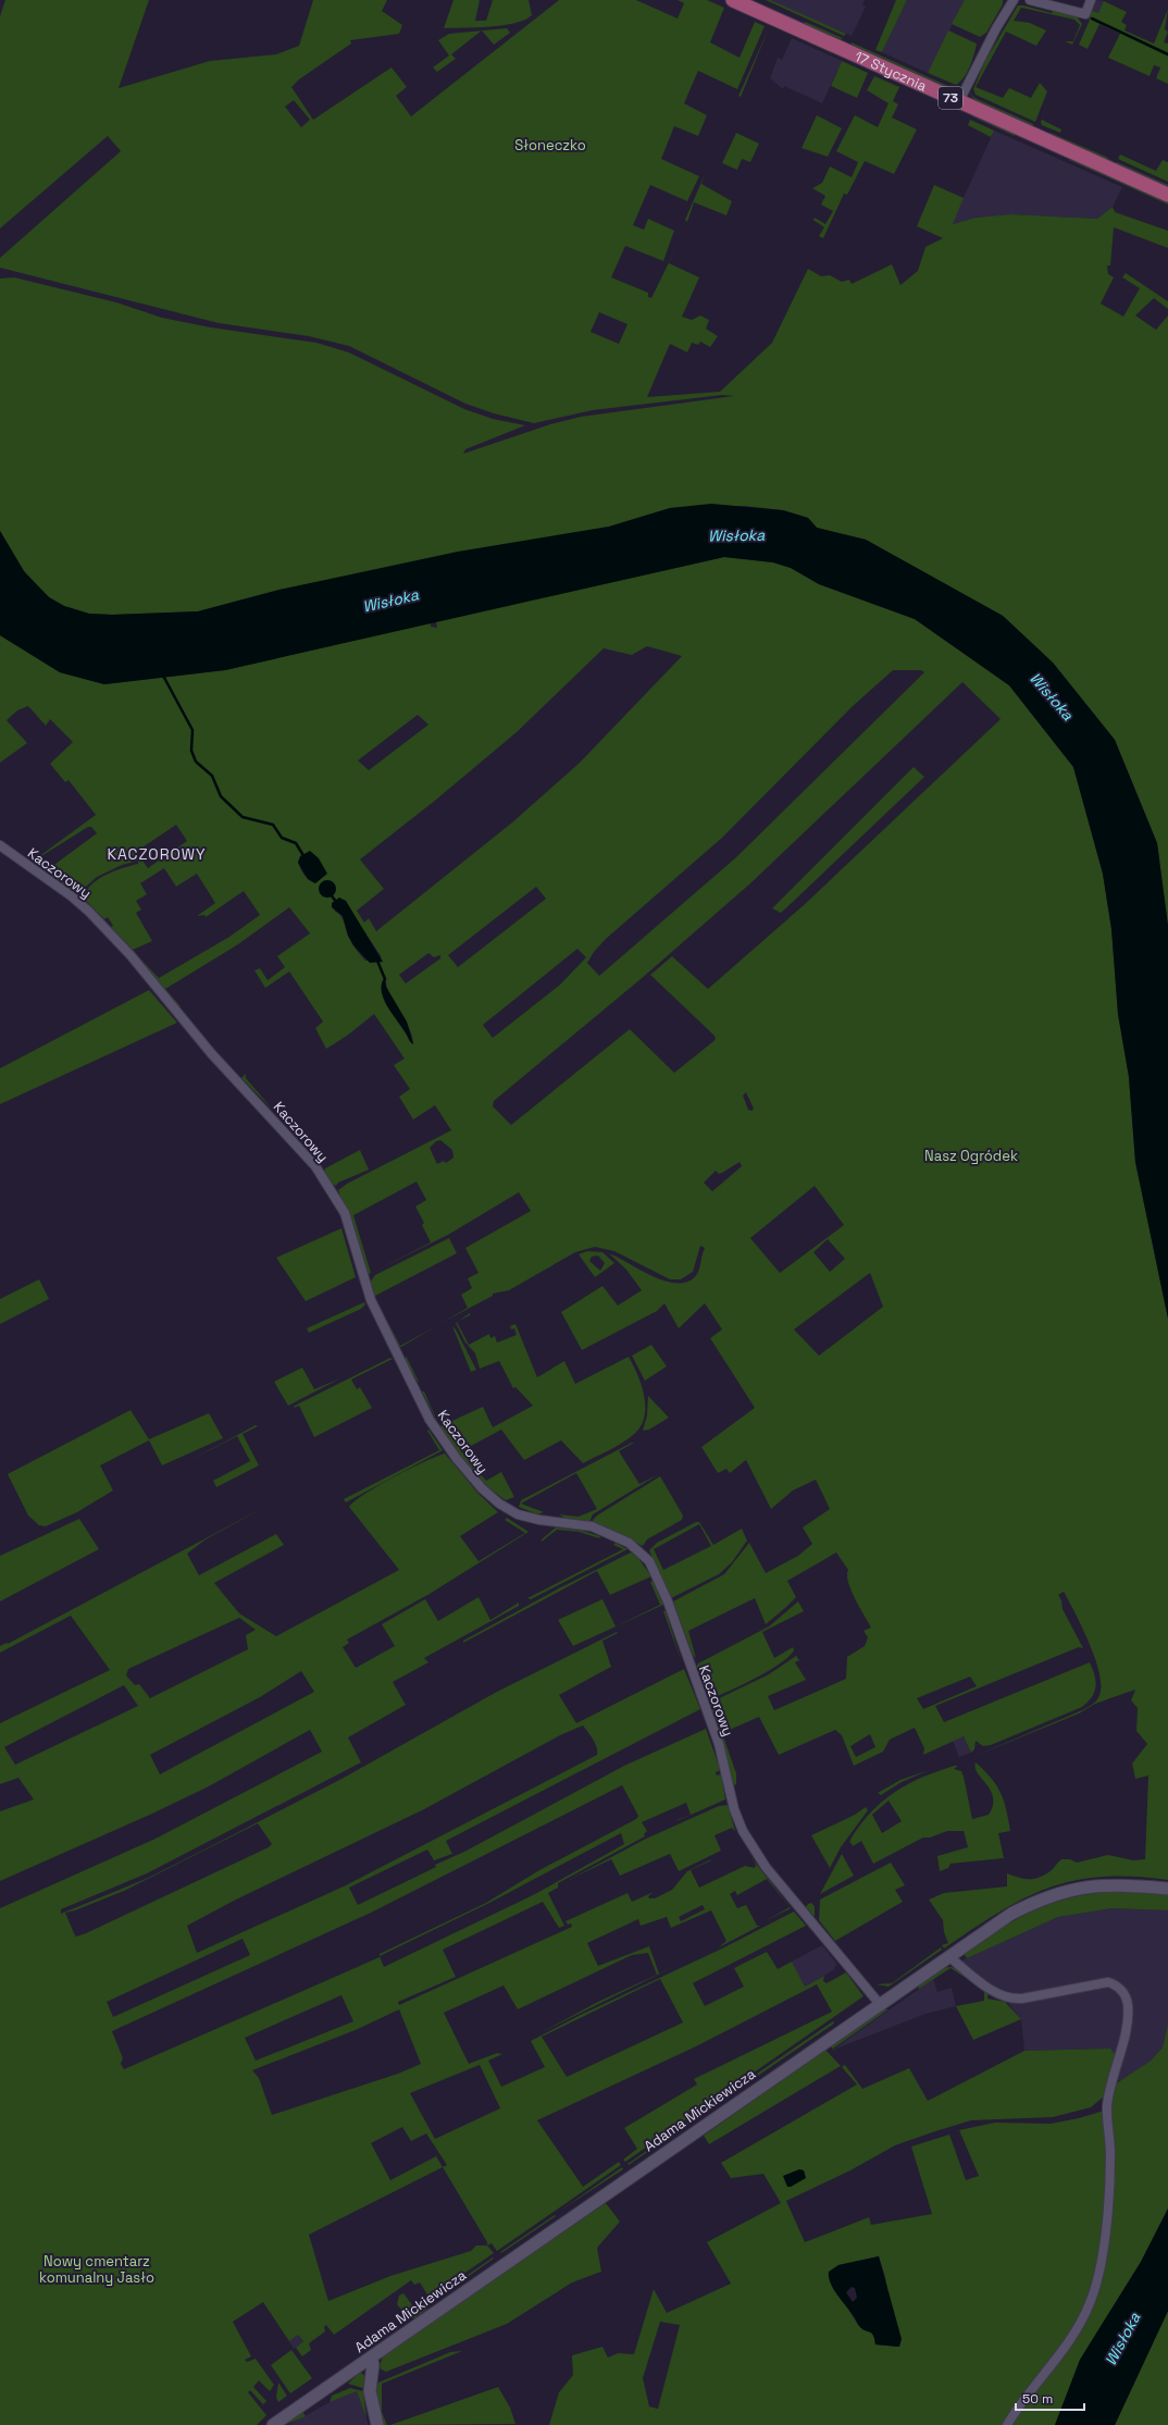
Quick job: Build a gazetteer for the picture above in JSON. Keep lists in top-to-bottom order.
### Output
{
  "streets": {
    "main road": ["17 Stycznia", "73"],
    "street": ["Kaczorowy", "Adama Mickiewicza"]
  },
  "crossings": [
    ["Kaczorowy", "Adama Mickiewicza"]
  ],
  "districts": ["KACZOROWY"],
  "water": ["Wisłoka"],
  "parks": ["Słoneczko", "Nasz Ogródek", "Nowy cmentarz komunalny Jasło"],
  "scale_bar": "50 m"
}
